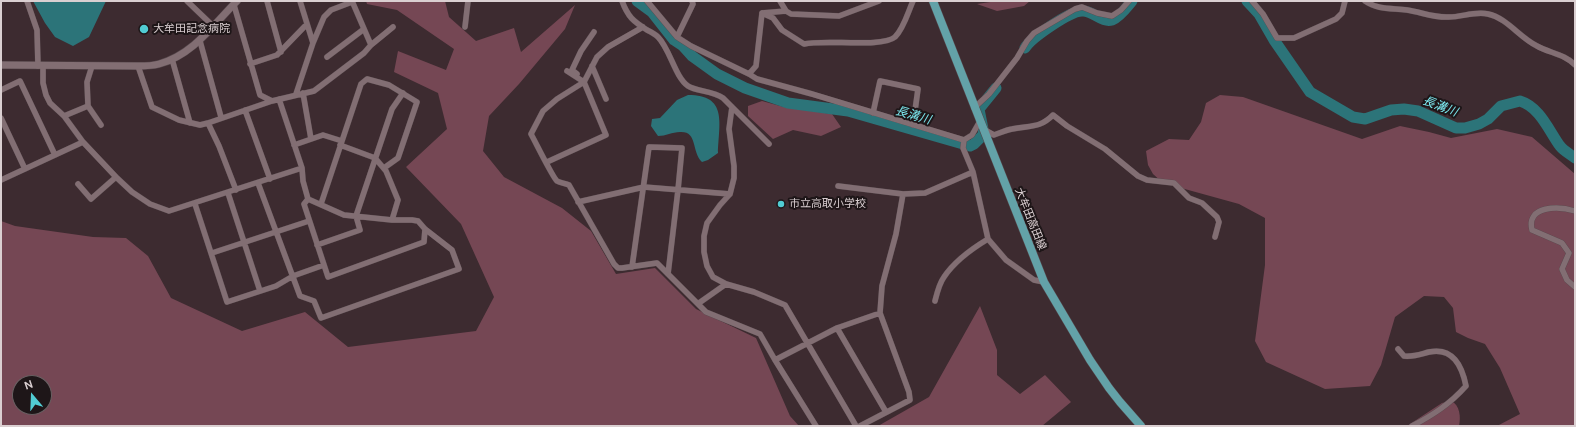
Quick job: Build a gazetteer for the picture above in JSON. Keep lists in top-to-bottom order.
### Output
{
  "streets": {
    "main road": ["大牟田高田線"]
  },
  "water": ["長溝川"],
  "places": ["大牟田記念病院", "市立高取小学校"],
  "north": "top"
}
